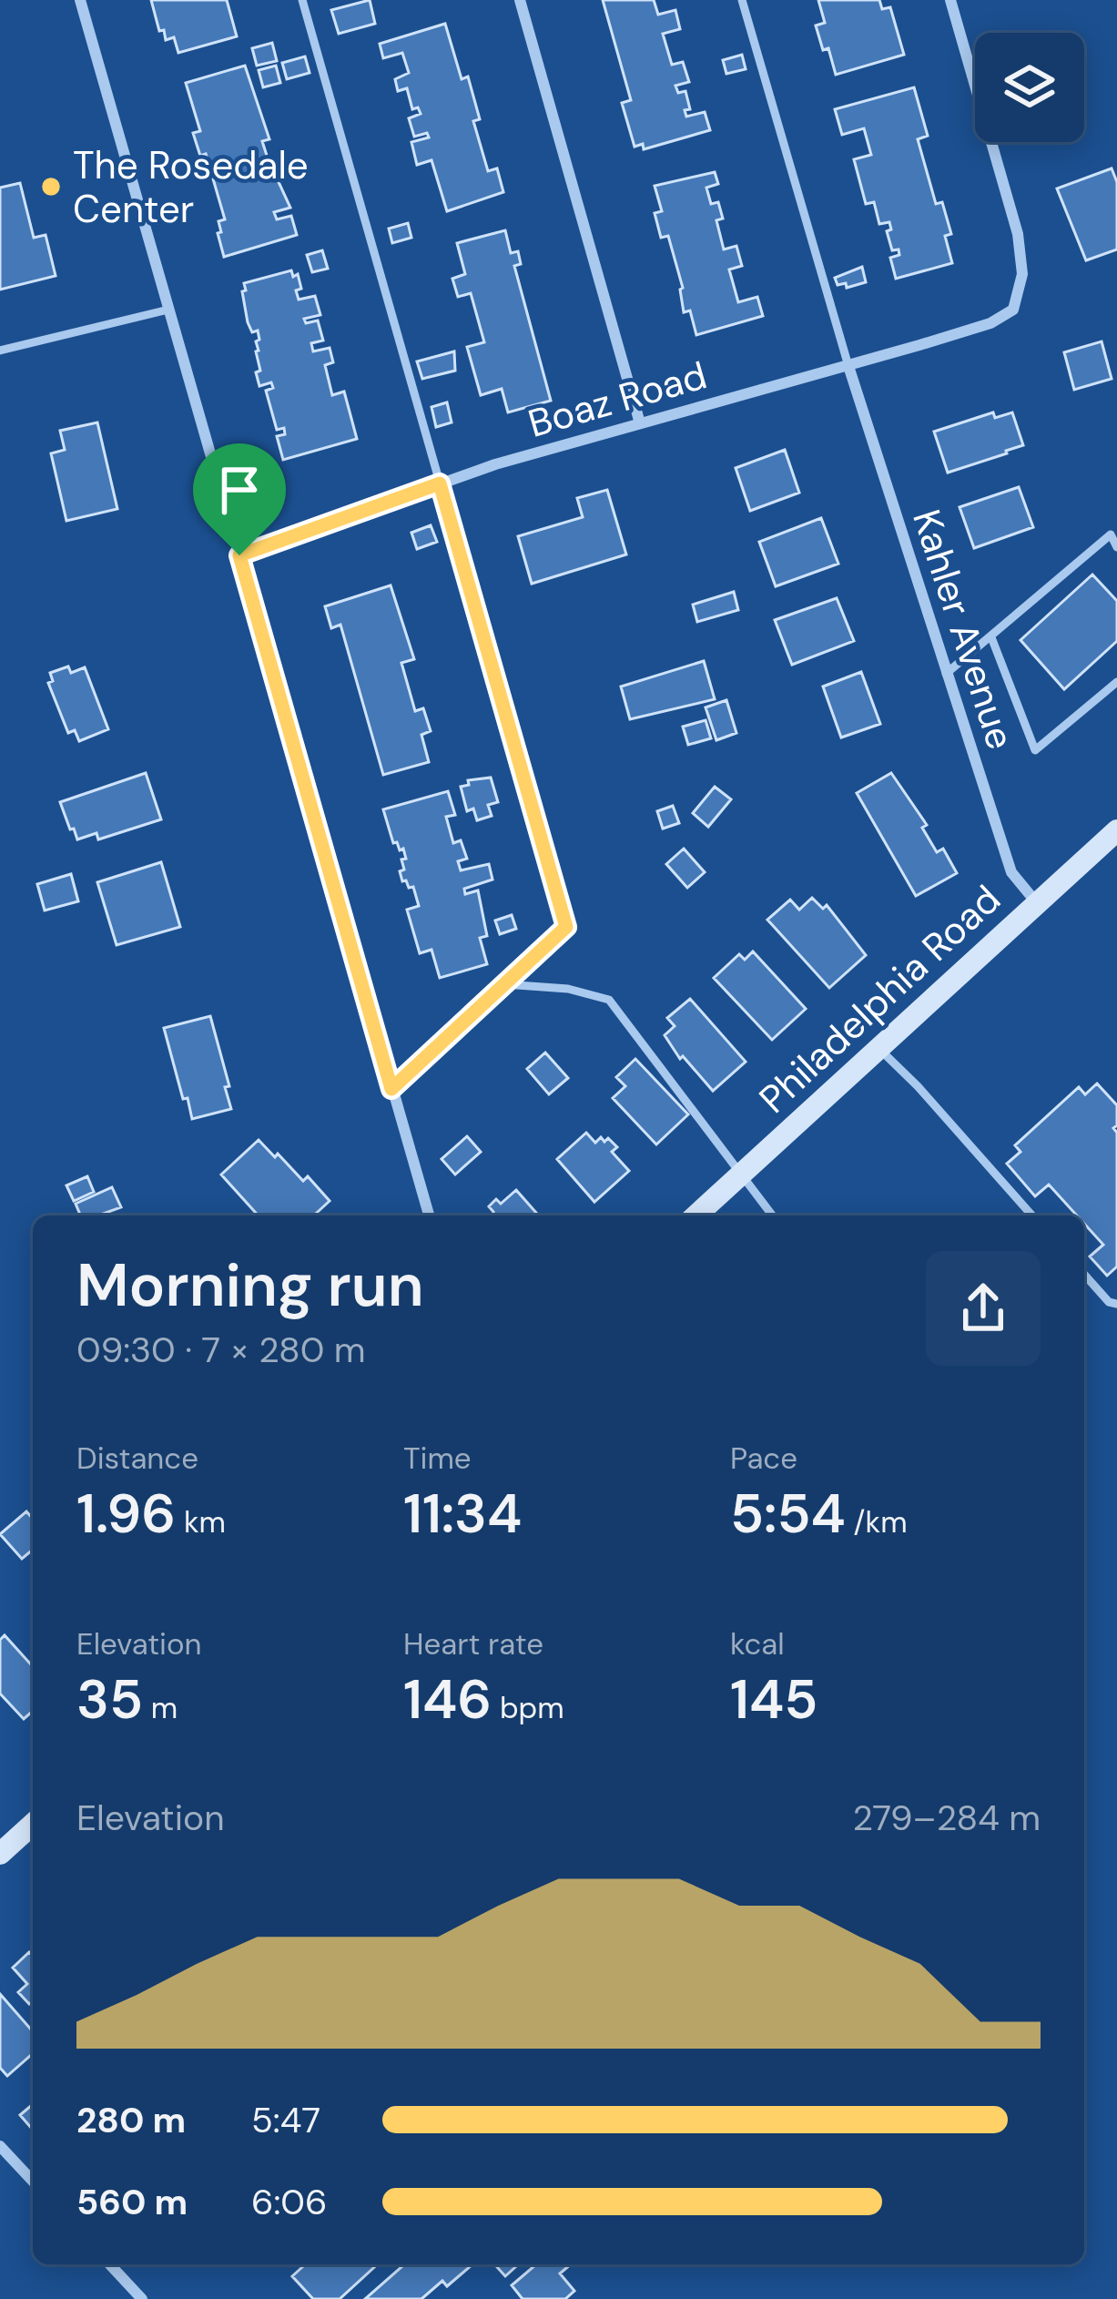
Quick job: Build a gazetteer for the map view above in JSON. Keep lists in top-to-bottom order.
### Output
{
  "streets": {
    "main road": ["Philadelphia Road"],
    "street": ["Boaz Road", "Kahler Avenue"]
  },
  "crossings": [
    ["Boaz Road", "Kahler Avenue"],
    ["Kahler Avenue", "Philadelphia Road"]
  ],
  "places": ["The Rosedale Center"],
  "page": {
    "heading": ["Morning run", "09:30 · 7 × 280 m"],
    "stats": [
      ["Distance", "1.96 km"],
      ["Time", "11:34"],
      ["Pace", "5:54 /km"],
      ["Elevation", "35 m"],
      ["Heart rate", "146 bpm"],
      ["kcal", "145"]
    ],
    "chart": ["Elevation", "279–284 m"],
    "list": [
      {
        "name": "280 m",
        "note": "5:47"
      },
      {
        "name": "560 m",
        "note": "6:06"
      }
    ]
  }
}
